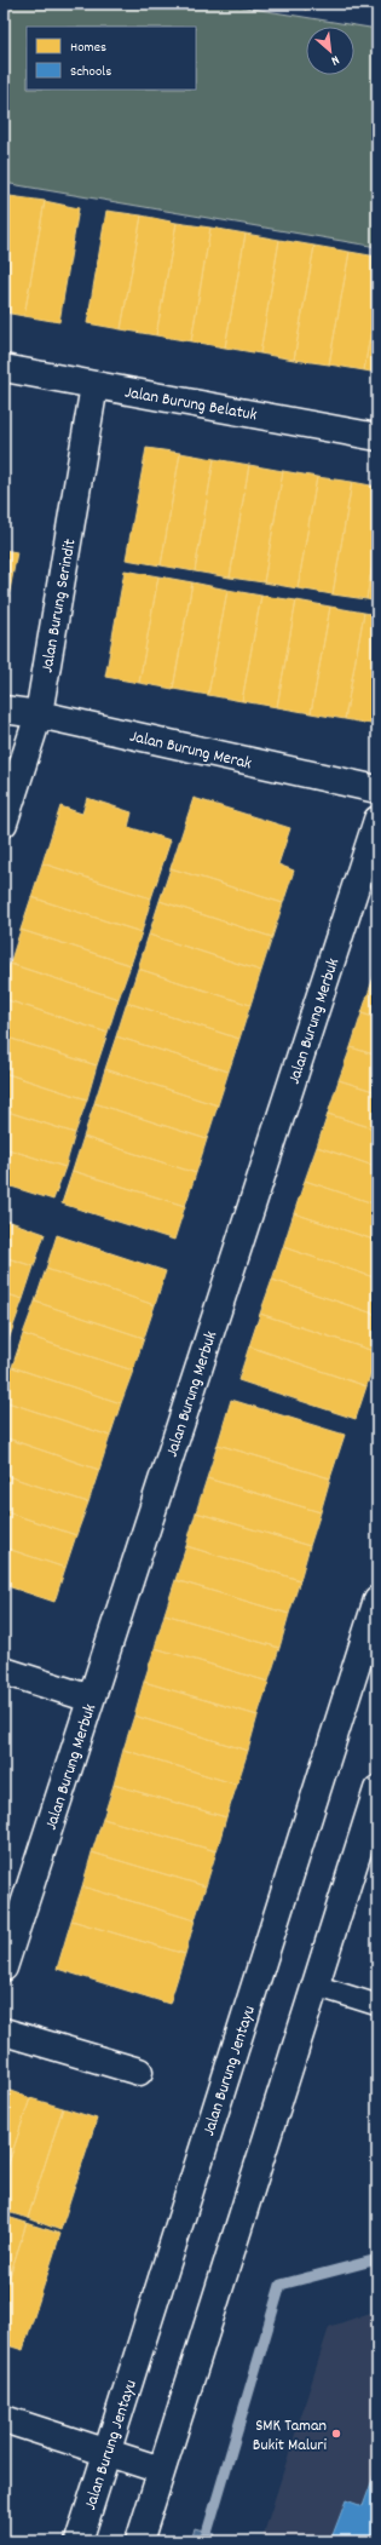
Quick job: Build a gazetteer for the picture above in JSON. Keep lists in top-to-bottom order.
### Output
{
  "streets": {
    "street": [
      "Jalan Burung Belatuk",
      "Jalan Burung Serindit",
      "Jalan Burung Merak",
      "Jalan Burung Merbuk",
      "Jalan Burung Jentayu"
    ]
  },
  "crossings": [
    ["Jalan Burung Belatuk", "Jalan Burung Serindit"],
    ["Jalan Burung Serindit", "Jalan Burung Merak"]
  ],
  "places": ["SMK Taman Bukit Maluri"],
  "legend": ["Homes", "Schools"],
  "north": "bottom right"
}
